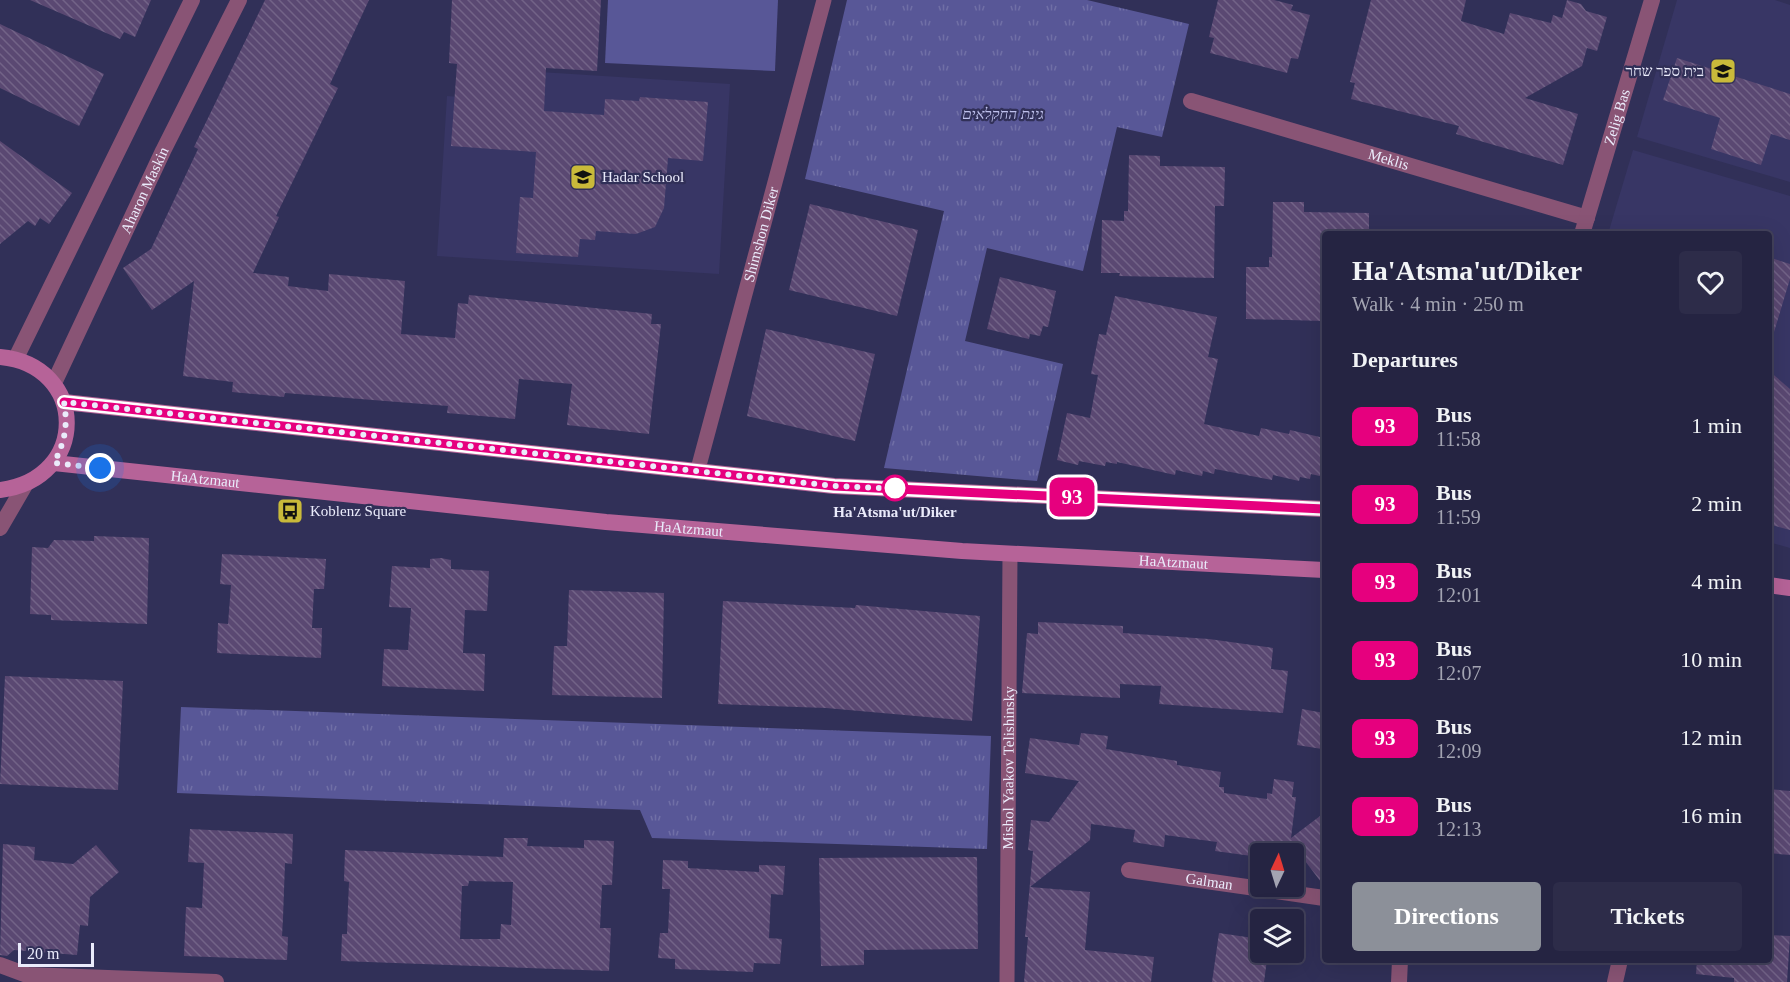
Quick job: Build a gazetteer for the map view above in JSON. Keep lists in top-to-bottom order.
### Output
{
  "streets": {
    "main road": ["HaAtzmaut"],
    "street": [
      "Zelig Bas",
      "Meklis",
      "Aharon Maskin",
      "Shimshon Diker",
      "Mishol Yaakov Telishinsky",
      "Galman"
    ]
  },
  "crossings": [
    ["Zelig Bas", "Meklis"],
    ["HaAtzmaut", "Mishol Yaakov Telishinsky"]
  ],
  "parks": ["גינת החקלאים"],
  "places": {
    "school or university": ["בית ספר שחר", "Hadar School"],
    "other": ["Ha'Atsma'ut/Diker"],
    "bus stop": ["Koblenz Square"]
  },
  "lines": ["bus line 93"],
  "scale_bar": "20 m",
  "north": "top",
  "page": {
    "on_map": "93",
    "heading": [
      ["Ha'Atsma'ut/Diker", "Walk · 4 min · 250 m"],
      "Departures"
    ],
    "list": [
      {
        "mark": "93",
        "name": "Bus",
        "note": "11:58",
        "value": "1 min"
      },
      {
        "mark": "93",
        "name": "Bus",
        "note": "11:59",
        "value": "2 min"
      },
      {
        "mark": "93",
        "name": "Bus",
        "note": "12:01",
        "value": "4 min"
      },
      {
        "mark": "93",
        "name": "Bus",
        "note": "12:07",
        "value": "10 min"
      },
      {
        "mark": "93",
        "name": "Bus",
        "note": "12:09",
        "value": "12 min"
      },
      {
        "mark": "93",
        "name": "Bus",
        "note": "12:13",
        "value": "16 min"
      }
    ],
    "buttons": ["Directions", "Tickets"],
    "scale": "20 m"
  }
}
